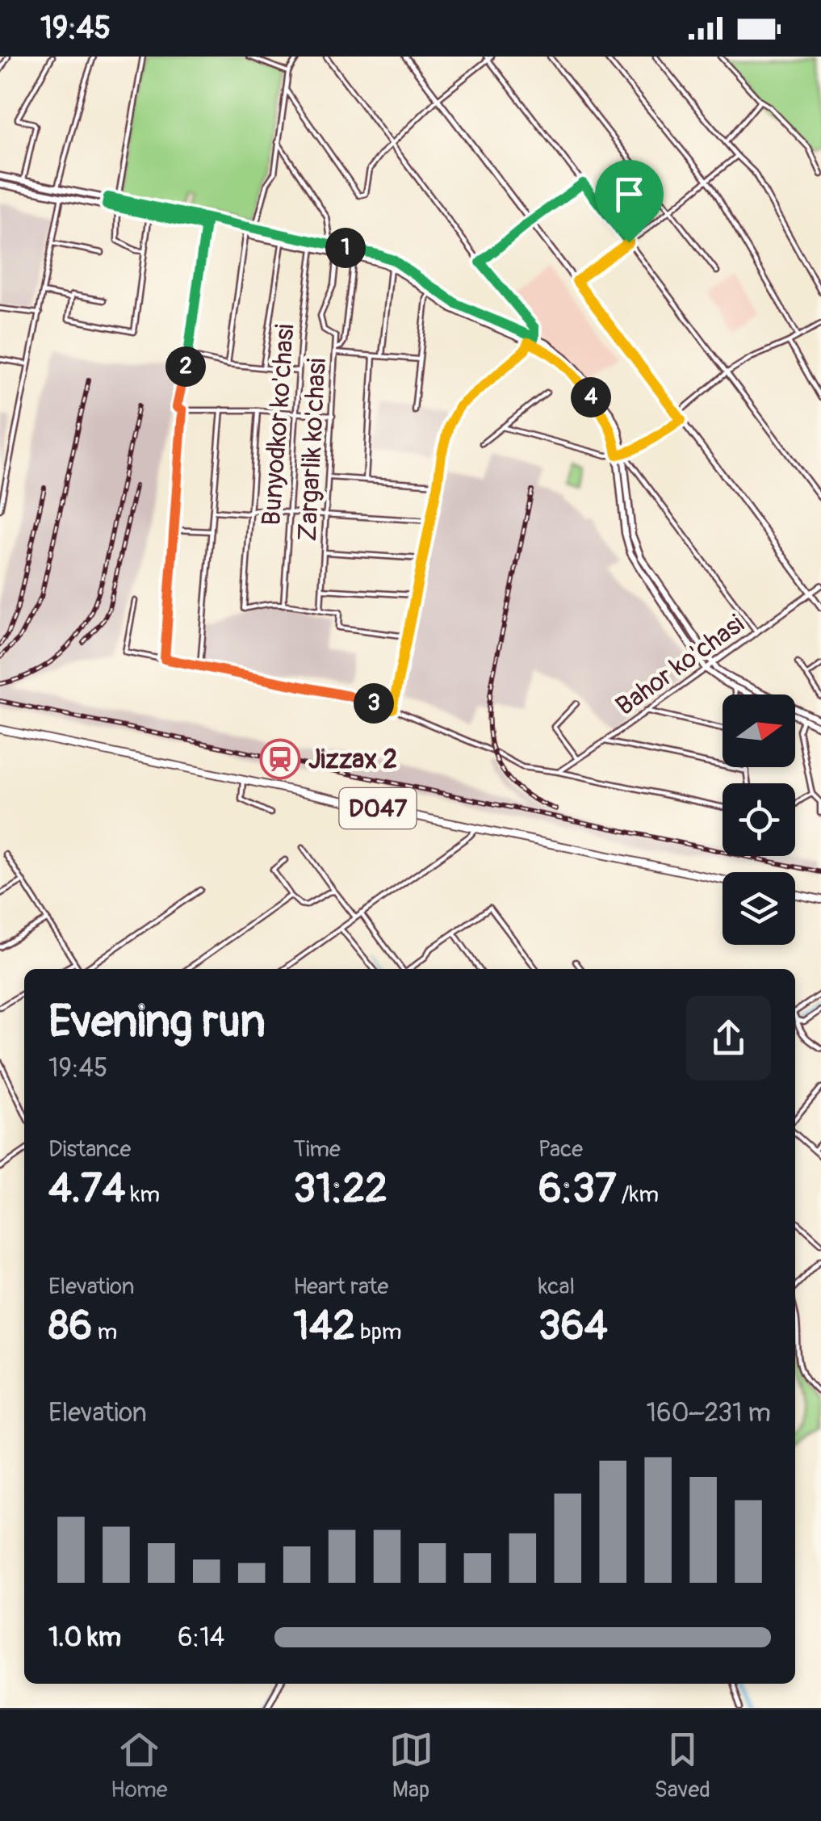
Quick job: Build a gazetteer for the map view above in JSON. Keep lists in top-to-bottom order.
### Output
{
  "streets": {
    "main road": ["D047"],
    "street": ["Bunyodkor ko'chasi", "Zargarlik ko'chasi", "Bahor ko'chasi"]
  },
  "places": {
    "station": ["Jizzax 2"]
  },
  "north": "right",
  "page": {
    "status": "19:45",
    "pins": [
      "1",
      "2",
      "4",
      "3"
    ],
    "heading": ["Evening run", "19:45"],
    "stats": [
      ["Distance", "4.74 km"],
      ["Time", "31:22"],
      ["Pace", "6:37 /km"],
      ["Elevation", "86 m"],
      ["Heart rate", "142 bpm"],
      ["kcal", "364"]
    ],
    "chart": ["Elevation", "160–231 m"],
    "list": [
      {
        "name": "1.0 km",
        "note": "6:14"
      }
    ],
    "tabs": ["Home", "Map", "Saved"]
  }
}
